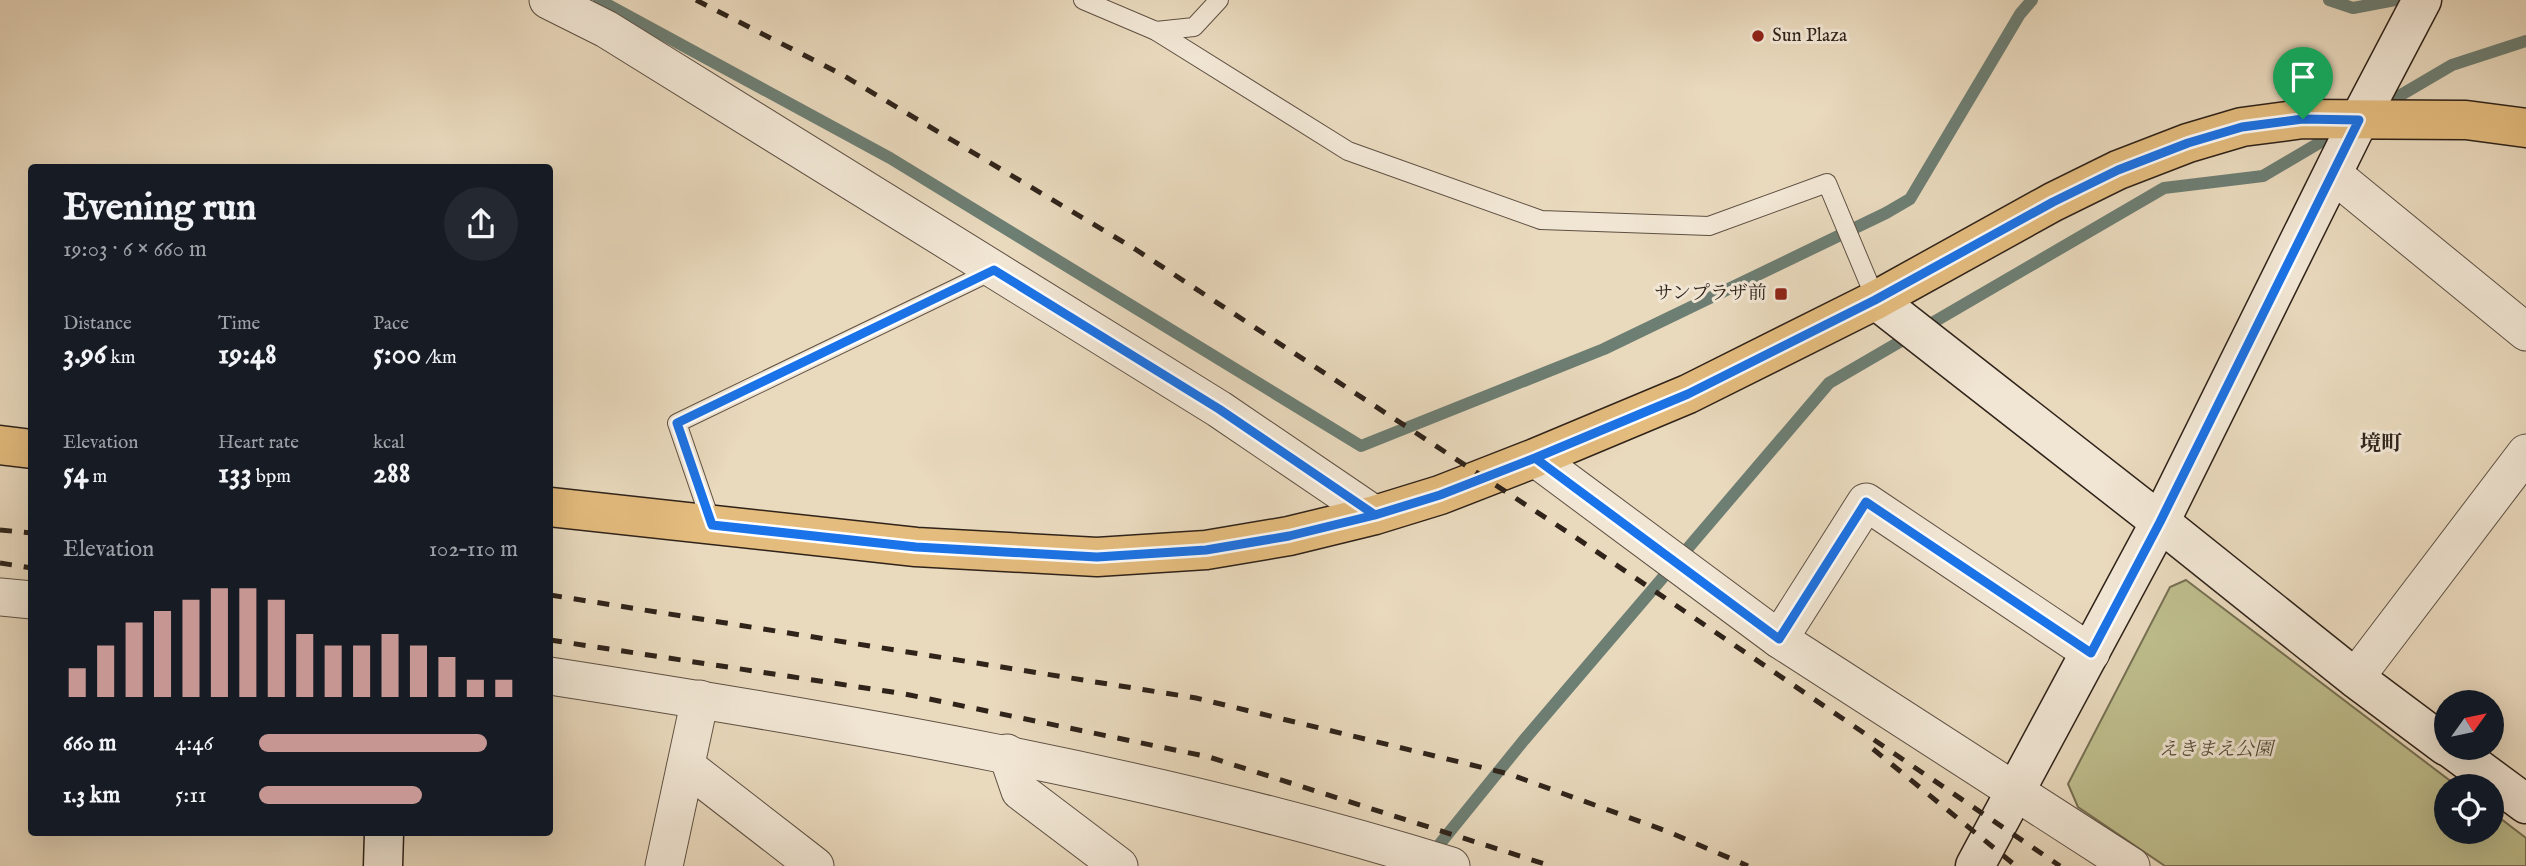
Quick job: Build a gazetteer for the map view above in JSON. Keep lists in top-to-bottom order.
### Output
{
  "districts": ["境町"],
  "parks": ["えきまえ公園"],
  "places": {
    "other": ["Sun Plaza"],
    "transit": ["サンプラザ前"]
  },
  "north": "top right",
  "page": {
    "heading": ["Evening run", "19:03 · 6 × 660 m"],
    "stats": [
      ["Distance", "3.96 km"],
      ["Time", "19:48"],
      ["Pace", "5:00 /km"],
      ["Elevation", "54 m"],
      ["Heart rate", "133 bpm"],
      ["kcal", "288"]
    ],
    "chart": ["Elevation", "102–110 m"],
    "list": [
      {
        "name": "660 m",
        "note": "4:46"
      },
      {
        "name": "1.3 km",
        "note": "5:11"
      }
    ]
  }
}
